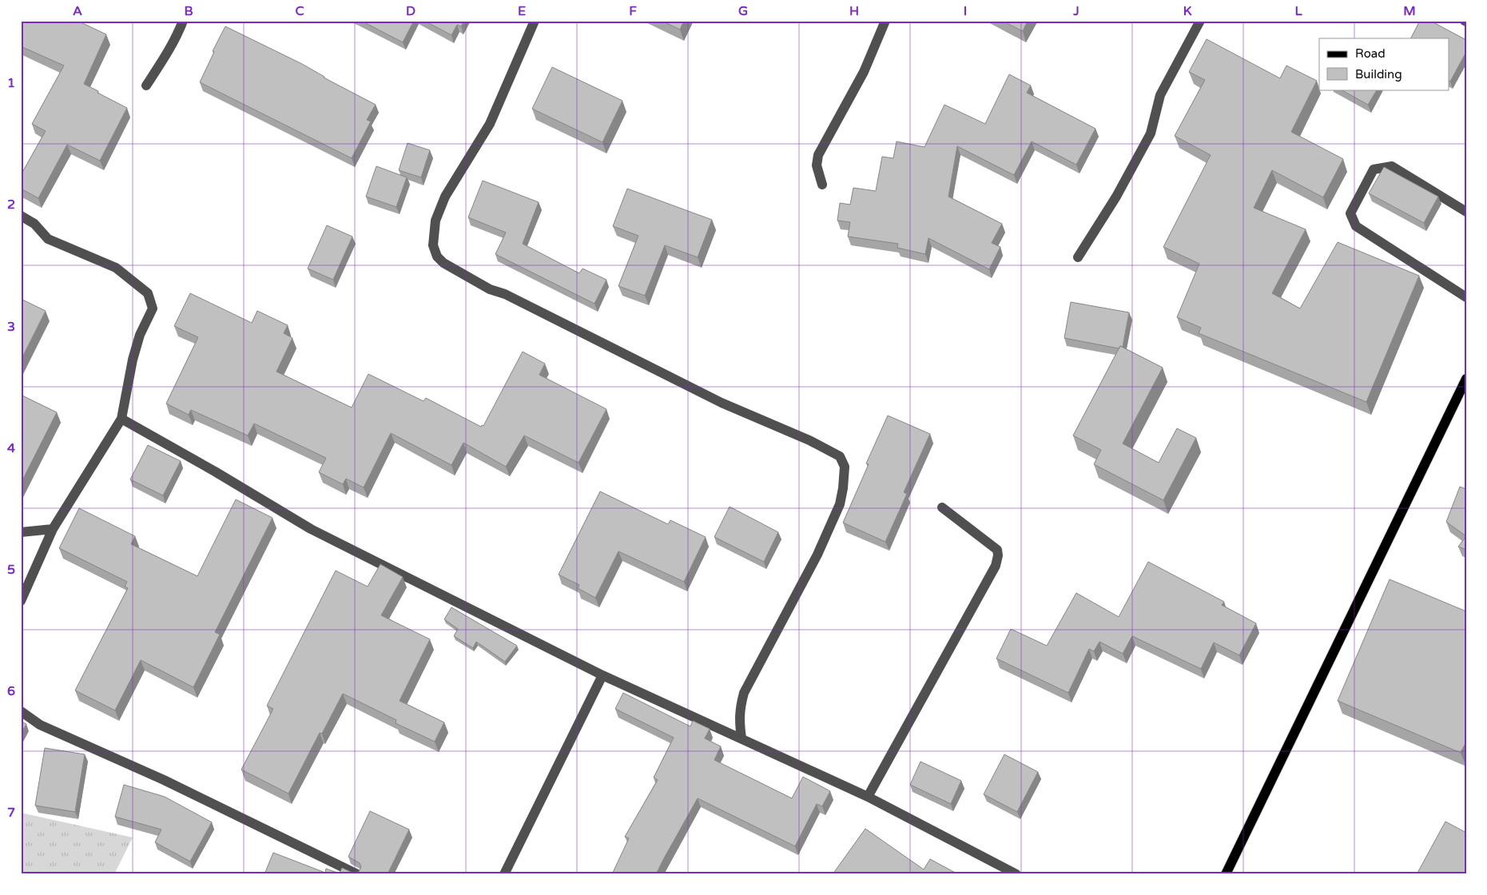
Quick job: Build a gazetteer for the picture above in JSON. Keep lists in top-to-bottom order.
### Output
{
  "legend": ["Road", "Building"],
  "grid": {
    "columns": [
      "A",
      "B",
      "C",
      "D",
      "E",
      "F",
      "G",
      "H",
      "I",
      "J",
      "K",
      "L",
      "M"
    ],
    "rows": [
      "1",
      "2",
      "3",
      "4",
      "5",
      "6",
      "7"
    ]
  }
}
